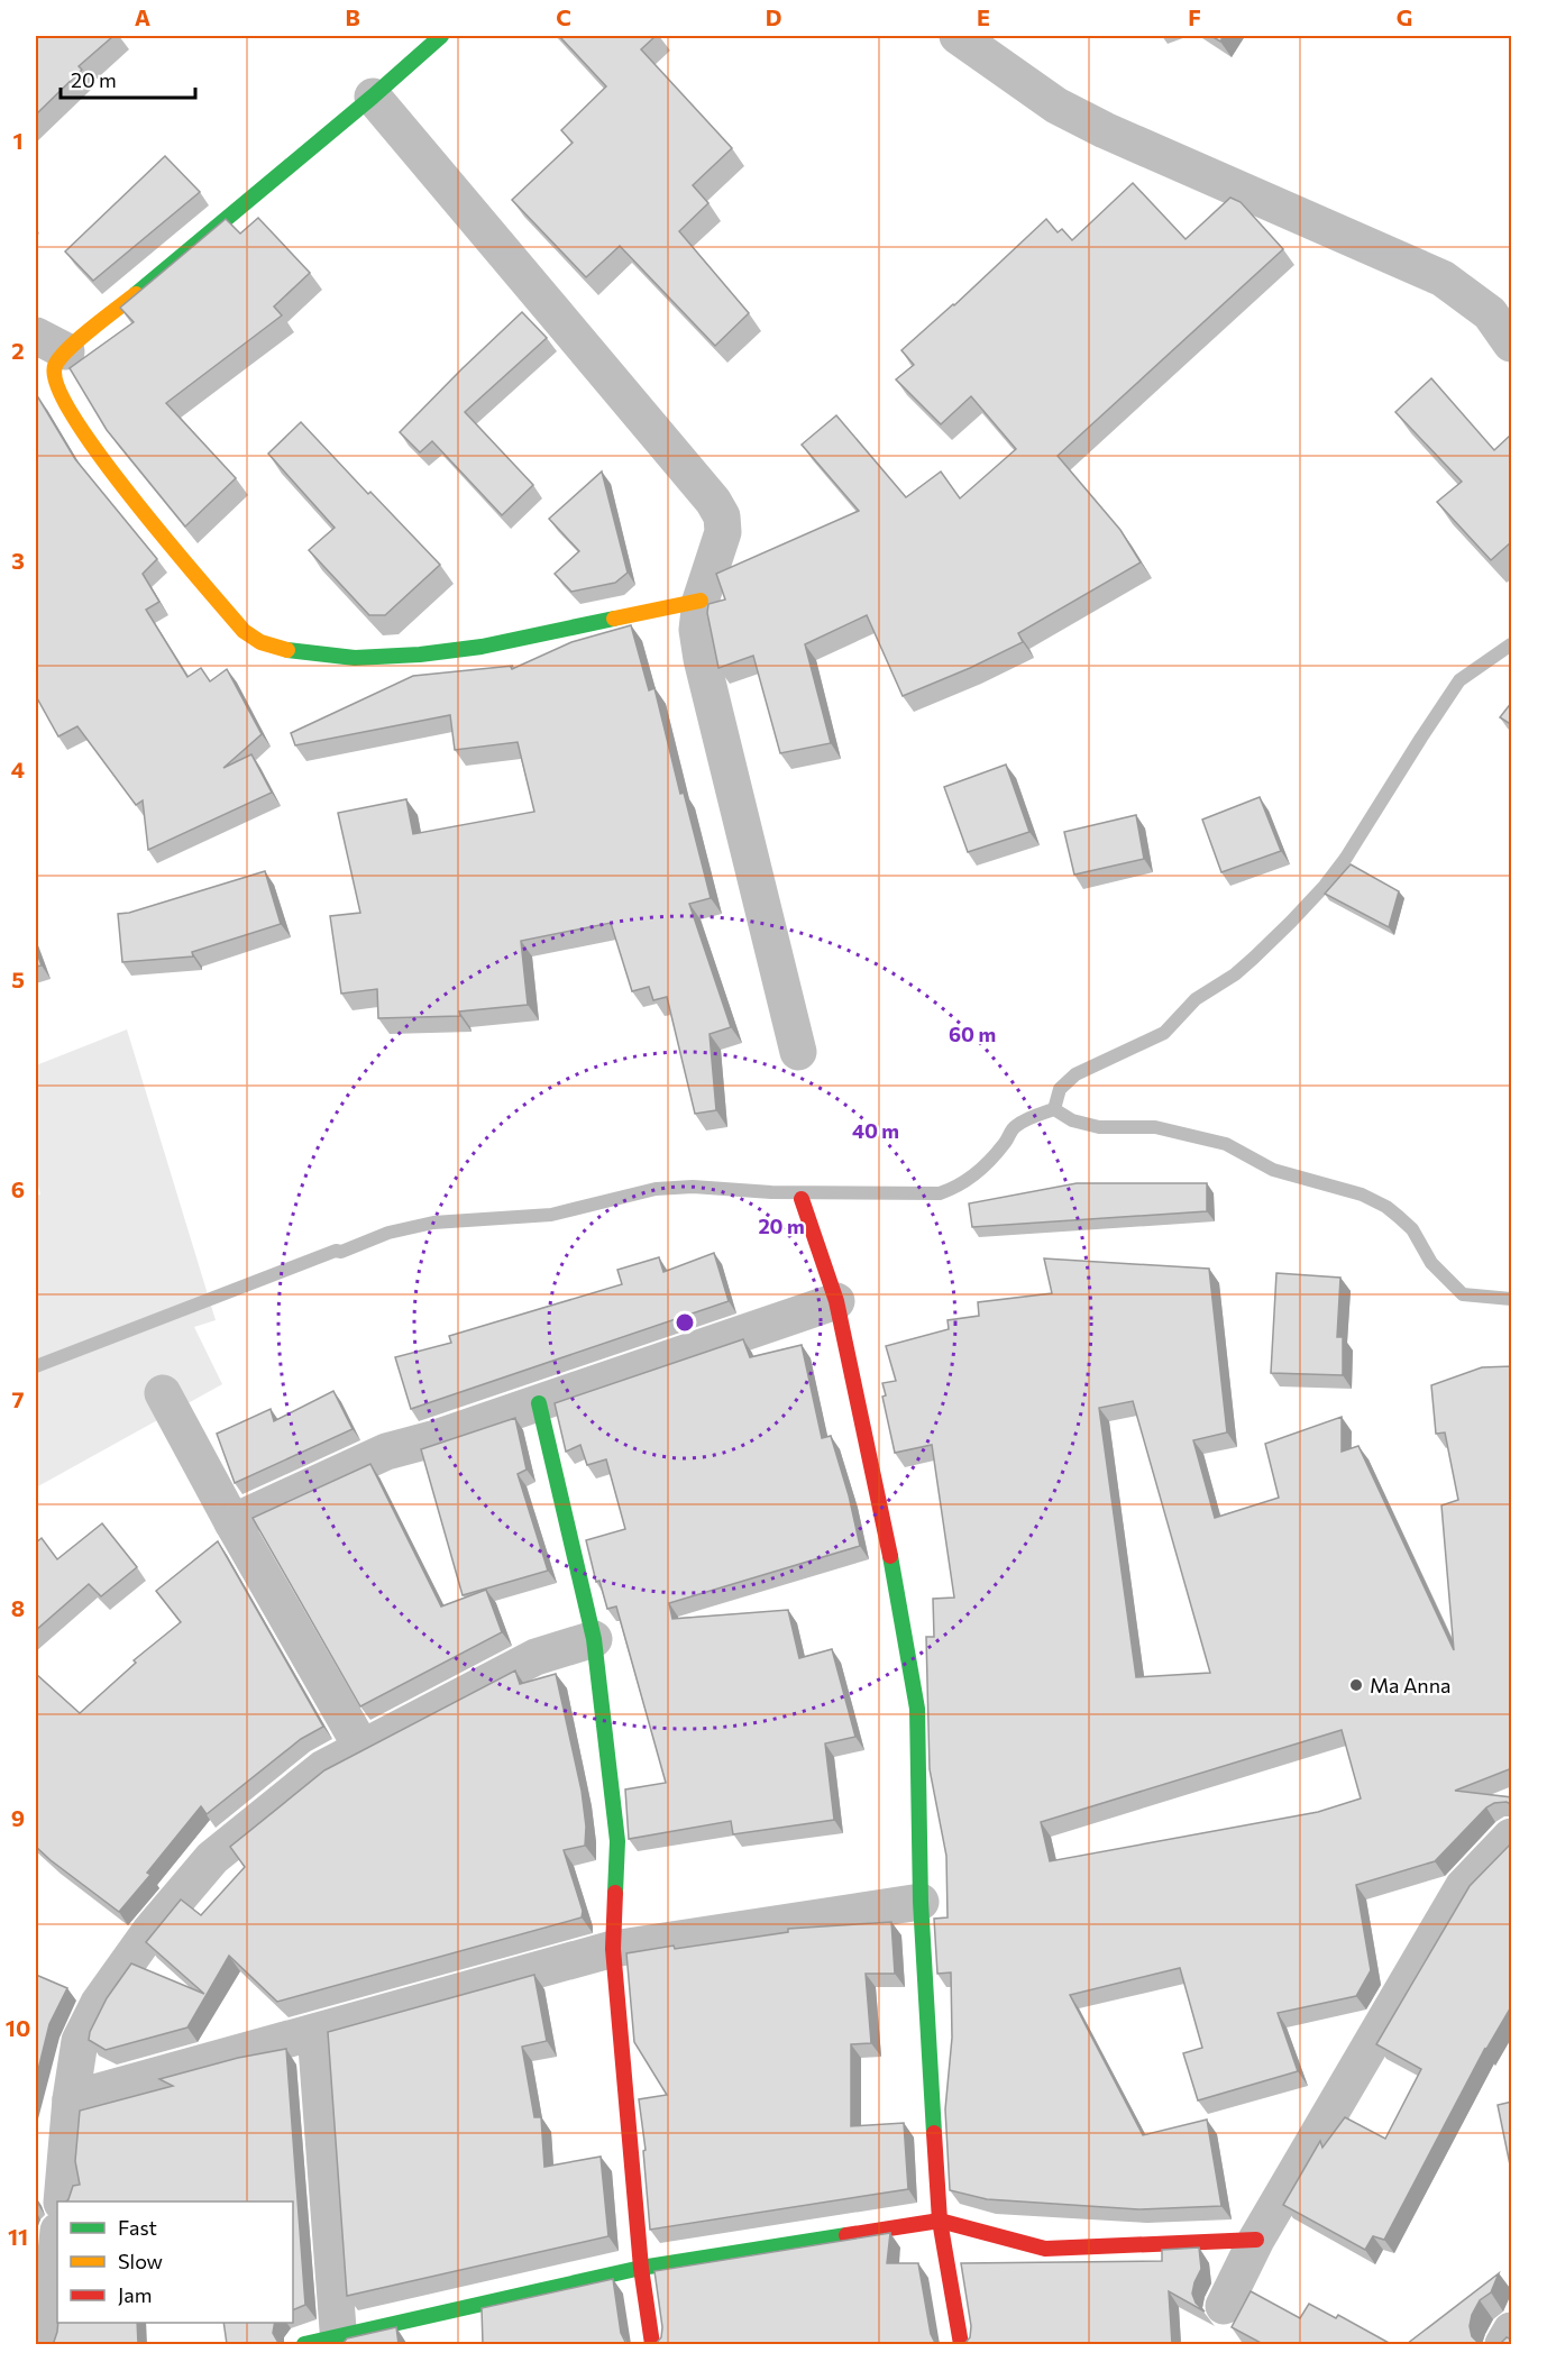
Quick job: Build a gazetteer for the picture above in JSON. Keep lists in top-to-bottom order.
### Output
{
  "places": ["Ma Anna"],
  "legend": ["Fast", "Slow", "Jam"],
  "scale_bar": "20 m",
  "grid": {
    "columns": [
      "A",
      "B",
      "C",
      "D",
      "E",
      "F",
      "G"
    ],
    "rows": [
      "1",
      "2",
      "3",
      "4",
      "5",
      "6",
      "7",
      "8",
      "9",
      "10",
      "11"
    ]
  },
  "rings": ["60 m", "40 m", "20 m"]
}
